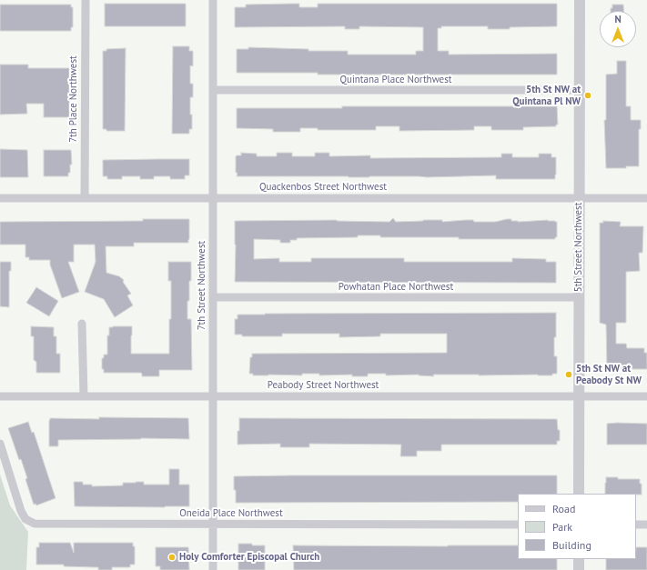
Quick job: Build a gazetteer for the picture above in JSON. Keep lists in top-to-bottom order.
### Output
{
  "streets": {
    "street": [
      "Quintana Place Northwest",
      "7th Place Northwest",
      "Quackenbos Street Northwest",
      "5th Street Northwest",
      "7th Street Northwest",
      "Powhatan Place Northwest",
      "Peabody Street Northwest",
      "Oneida Place Northwest"
    ]
  },
  "crossings": [
    ["Quintana Place Northwest", "5th Street Northwest"],
    ["Quintana Place Northwest", "7th Street Northwest"],
    ["7th Place Northwest", "Quackenbos Street Northwest"],
    ["Quackenbos Street Northwest", "5th Street Northwest"],
    ["Quackenbos Street Northwest", "7th Street Northwest"],
    ["5th Street Northwest", "Powhatan Place Northwest"],
    ["5th Street Northwest", "Peabody Street Northwest"],
    ["7th Street Northwest", "Powhatan Place Northwest"],
    ["7th Street Northwest", "Peabody Street Northwest"],
    ["7th Street Northwest", "Oneida Place Northwest"]
  ],
  "places": ["5th St NW at Quintana Pl NW", "5th St NW at Peabody St NW", "Holy Comforter Episcopal Church"],
  "legend": ["Road", "Park", "Building"],
  "north": "top"
}
